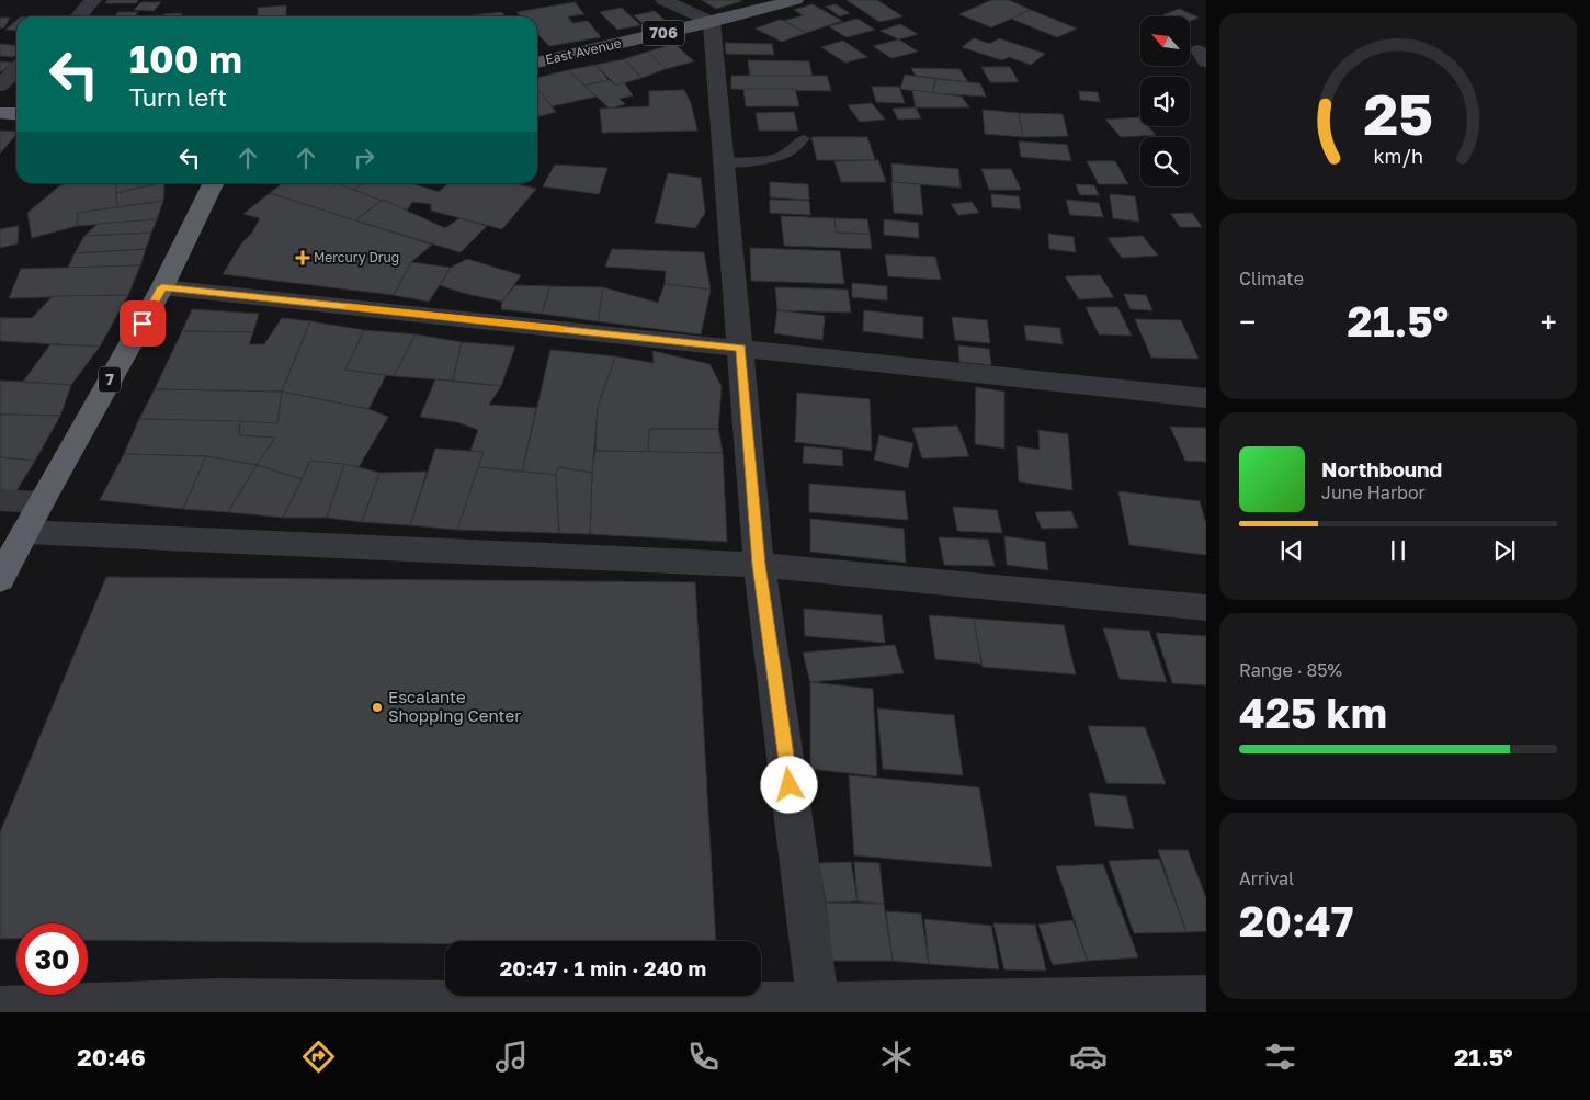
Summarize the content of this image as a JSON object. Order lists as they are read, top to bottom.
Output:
{
  "streets": {
    "highway": ["7"],
    "main road": ["706", "East Avenue"]
  },
  "places": {
    "health": ["Mercury Drug"],
    "other": ["Escalante Shopping Center"]
  },
  "north": "top left",
  "page": {
    "turn": ["100 m", "Turn left"],
    "tile": [
      "Climate",
      ["Range · 85%", "425 km"],
      ["Arrival", "20:47"]
    ],
    "heat": ["−", "21.5°", "+"],
    "song": ["Northbound", "June Harbor"],
    "limit": "30",
    "trip": "20:47 · 1 min · 240 m",
    "tabs": ["20:46", "21.5°"],
    "gauge": ["25", "km/h"]
  }
}
